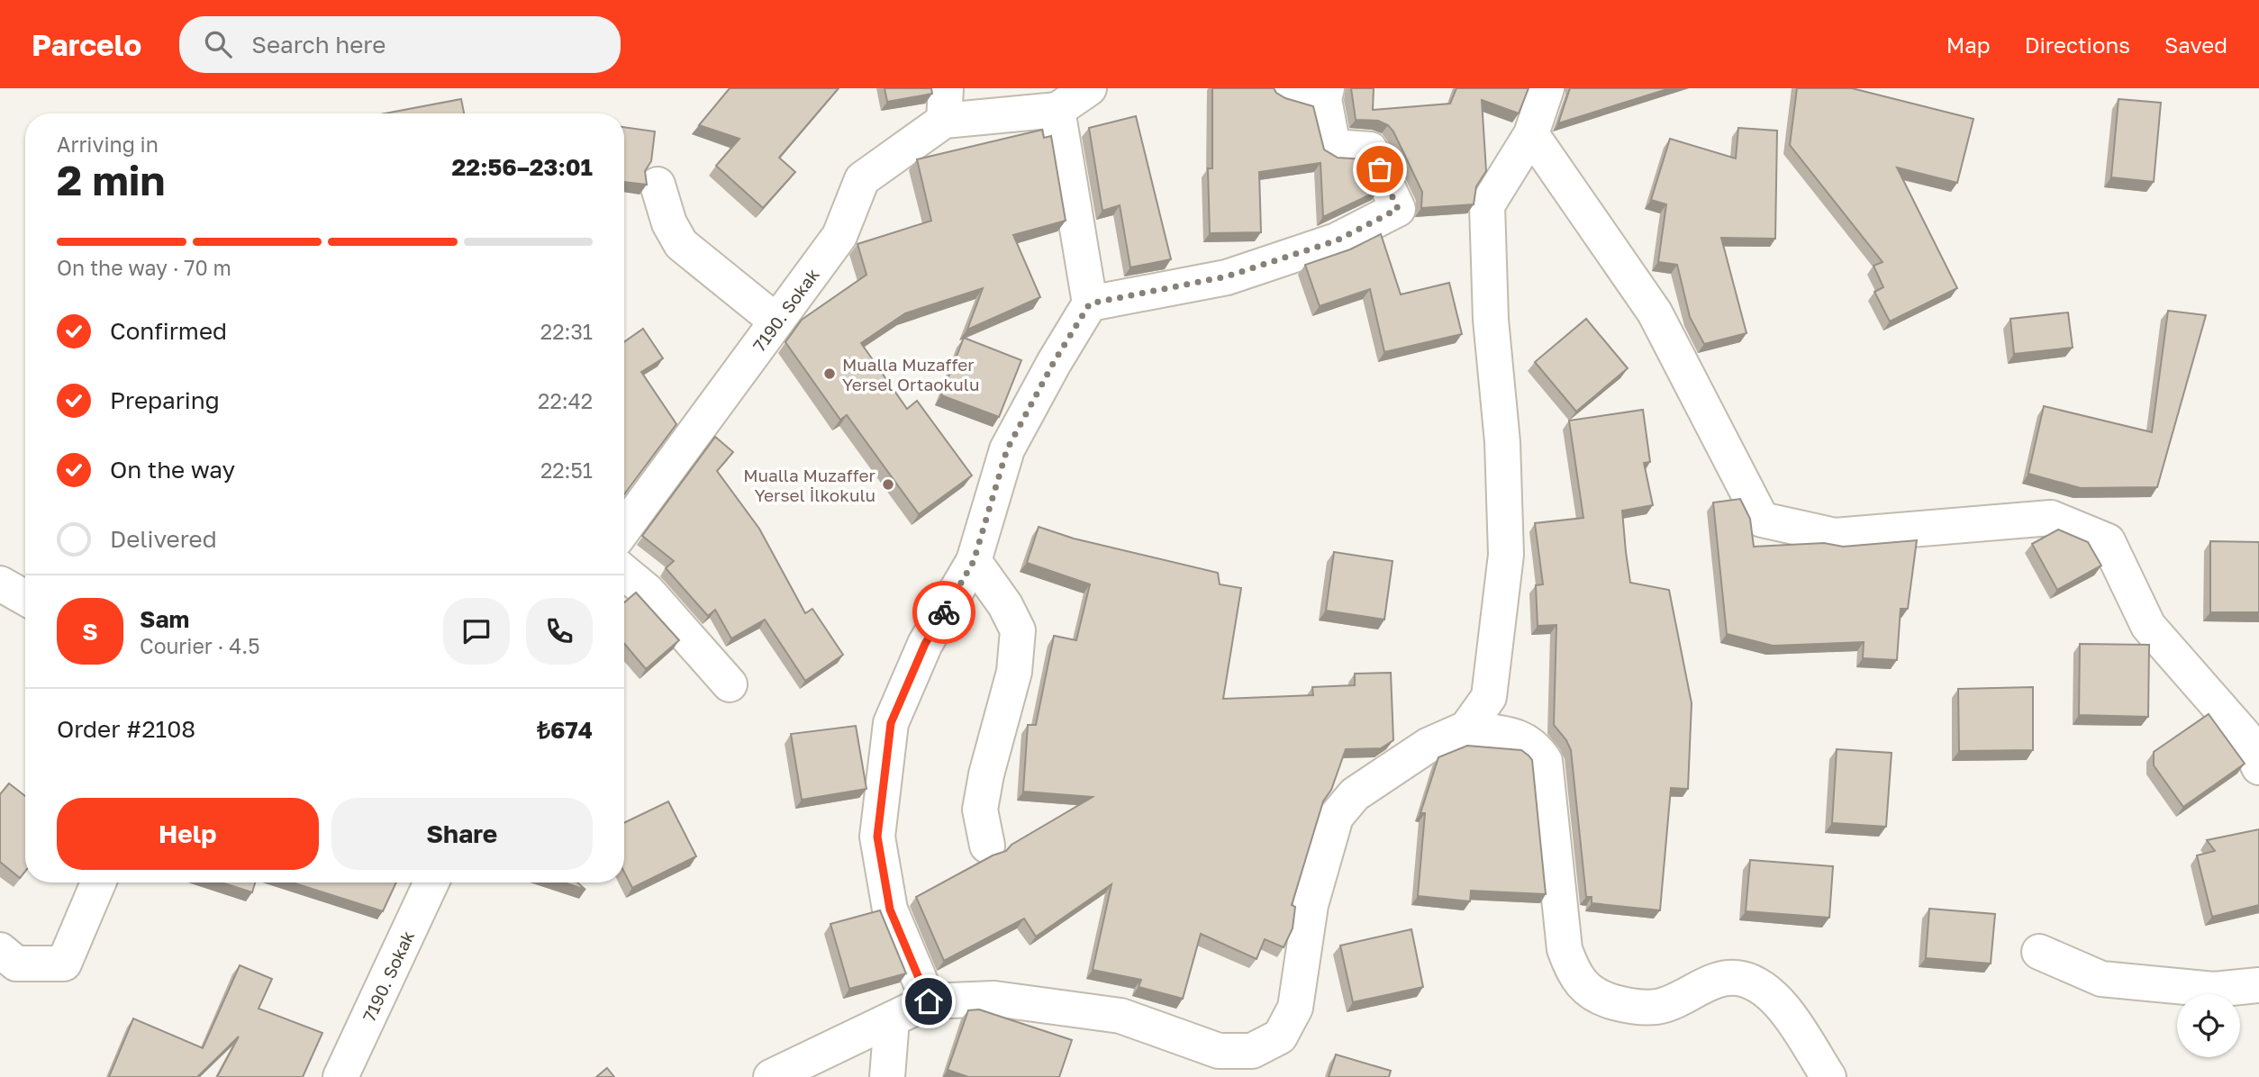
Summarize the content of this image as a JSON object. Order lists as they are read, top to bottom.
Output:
{
  "streets": {
    "street": ["7190. Sokak"]
  },
  "places": ["Mualla Muzaffer Yersel Ortaokulu", "Mualla Muzaffer Yersel İlkokulu"],
  "page": {
    "header": "Parcelo",
    "search": "Search here",
    "nav": ["Map", "Directions", "Saved"],
    "heading": ["2 min", "Arriving in", "22:56–23:01"],
    "panel": [
      "Sam",
      "Courier · 4.5",
      "Order #2108",
      "₺674"
    ],
    "bar": "On the way · 70 m",
    "list": [
      ["Confirmed", "22:31"],
      ["Preparing", "22:42"],
      ["On the way", "22:51"],
      "Delivered"
    ],
    "round": "S",
    "buttons": ["Help", "Share"]
  }
}
